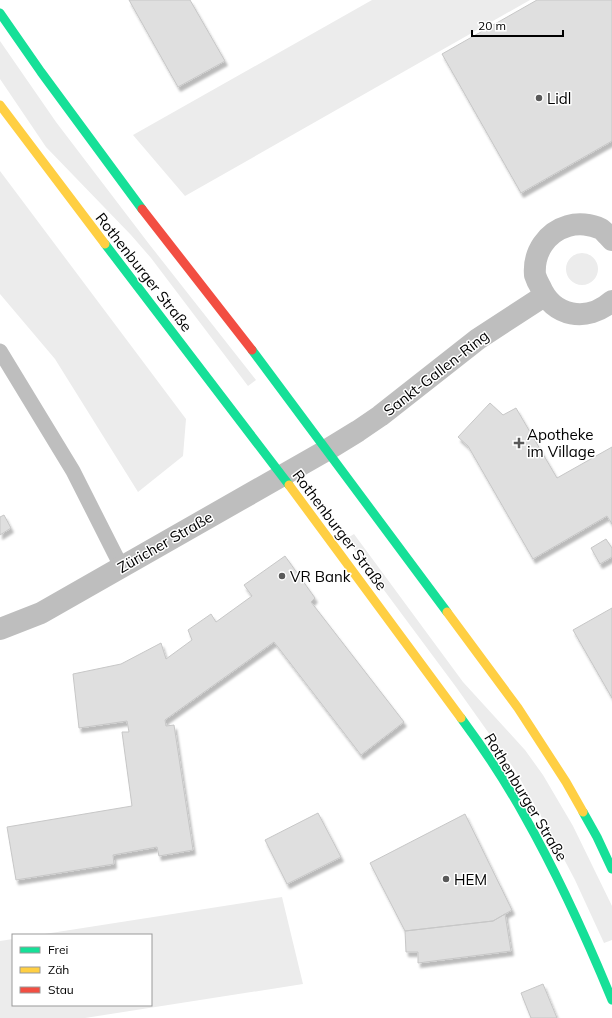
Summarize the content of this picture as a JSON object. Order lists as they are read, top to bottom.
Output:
{
  "streets": {
    "main road": ["Rothenburger Straße"],
    "street": ["Sankt-Gallen-Ring", "Züricher Straße"]
  },
  "crossings": [
    ["Rothenburger Straße", "Züricher Straße"],
    ["Sankt-Gallen-Ring", "Züricher Straße"]
  ],
  "places": {
    "other": ["Lidl", "VR Bank", "HEM"],
    "health": ["Apotheke im Village"]
  },
  "legend": ["Frei", "Zäh", "Stau"],
  "scale_bar": "20 m"
}
